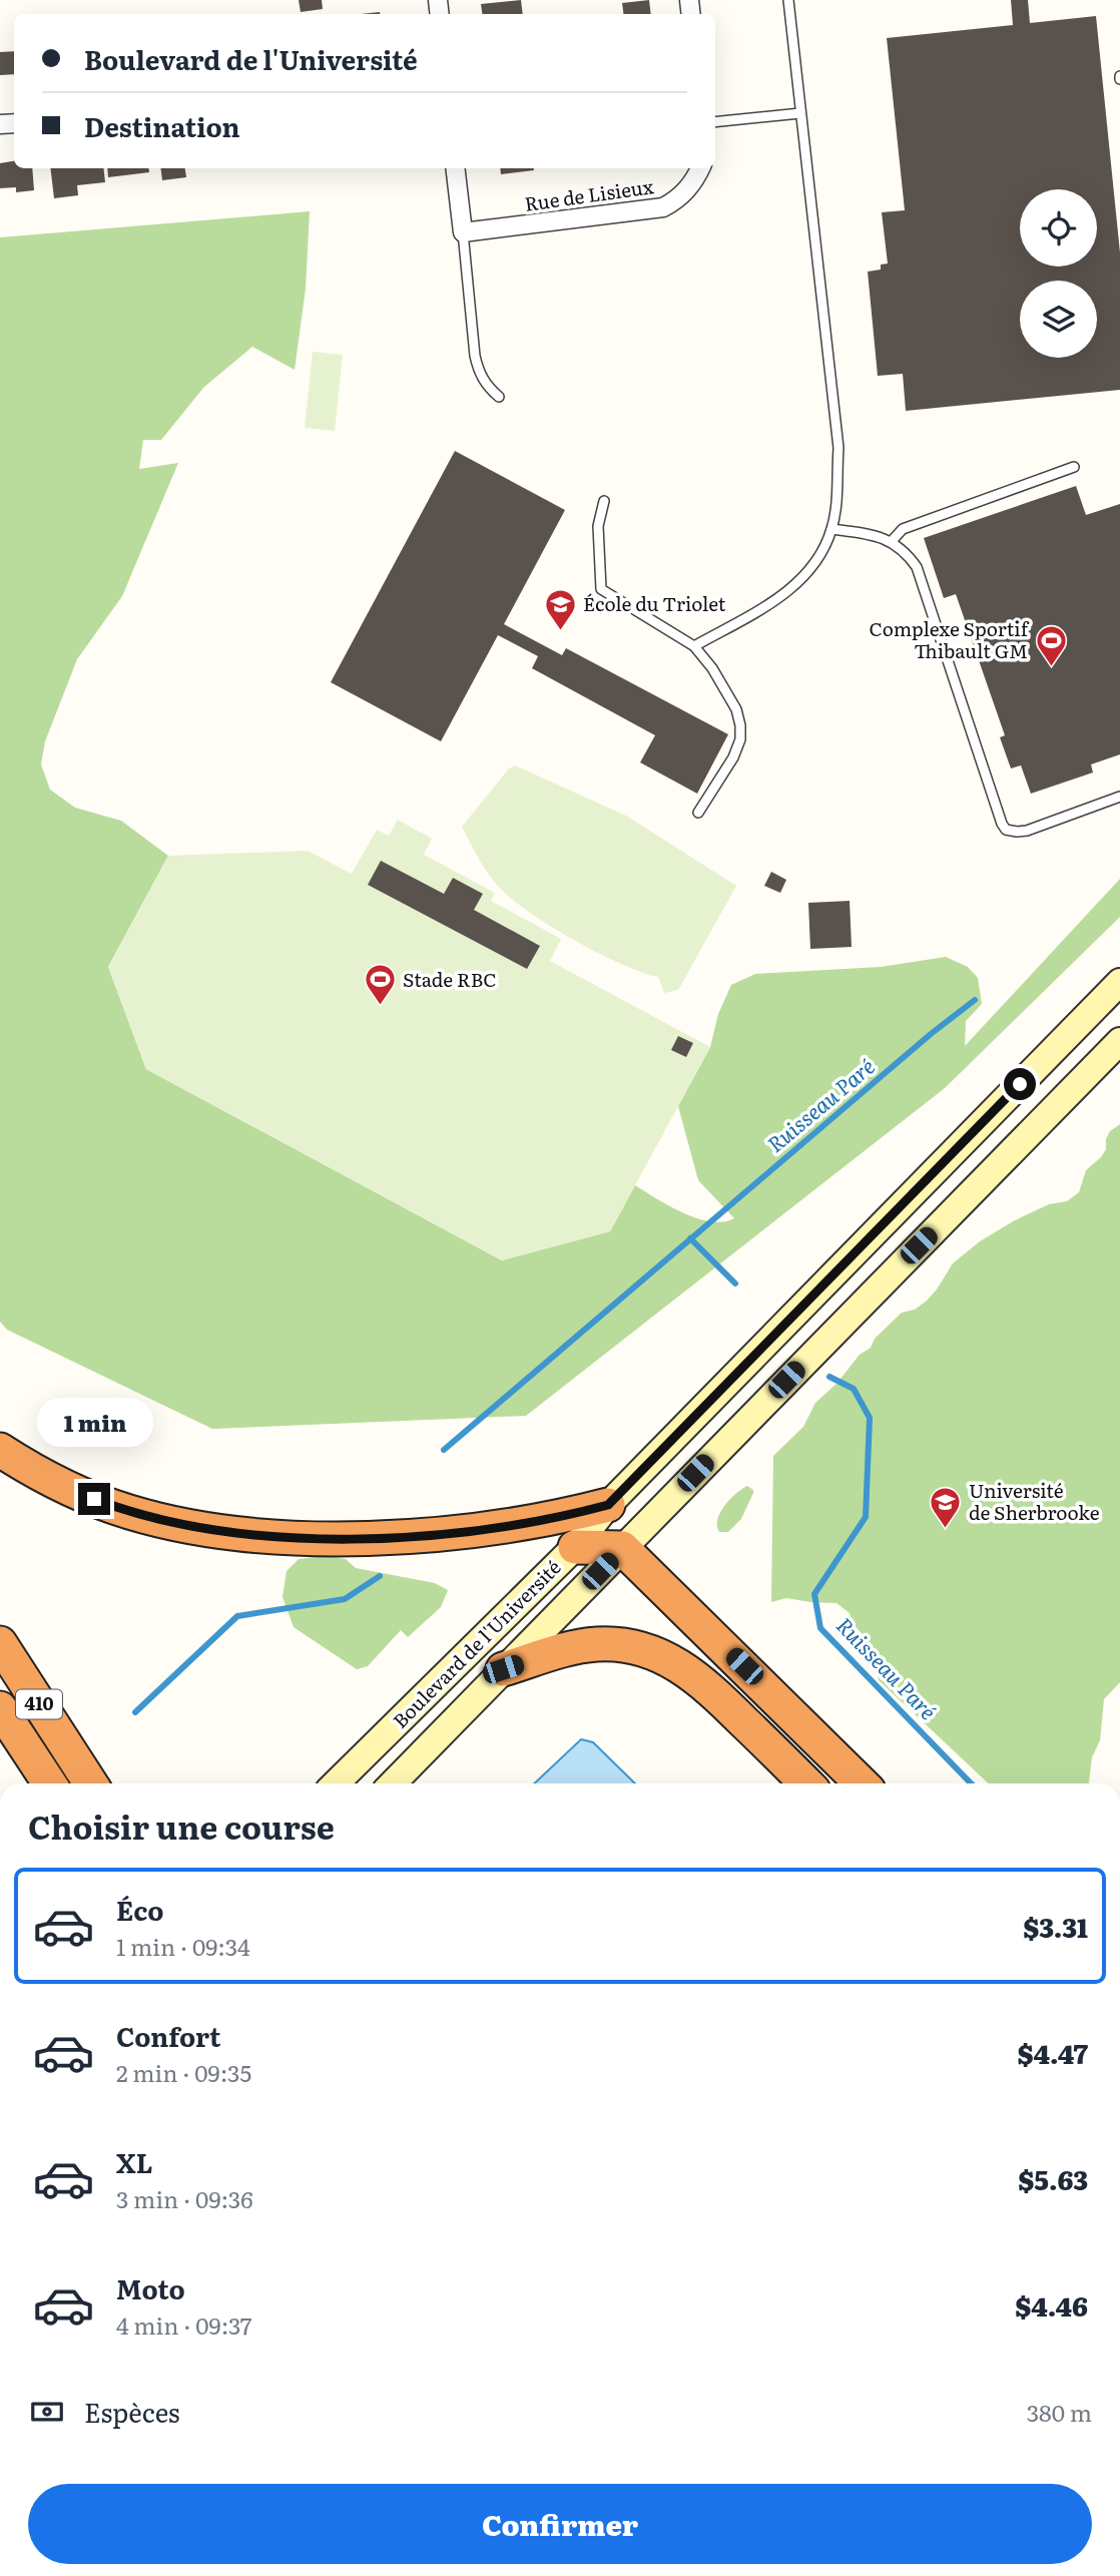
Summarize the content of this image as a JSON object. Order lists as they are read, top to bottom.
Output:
{
  "streets": {
    "highway": ["410"],
    "main road": ["Boulevard de l'Université"],
    "street": ["Rue de Lisieux"]
  },
  "water": ["Ruisseau Paré"],
  "places": {
    "school or university": ["École du Triolet", "Université de Sherbrooke"],
    "sports": ["Complexe Sportif Thibault GM", "Stade RBC"]
  },
  "page": {
    "banner": ["Boulevard de l'Université", "Destination"],
    "bubble": "1 min",
    "heading": "Choisir une course",
    "list": [
      {
        "name": "Éco",
        "note": "1 min · 09:34",
        "value": "$3.31"
      },
      {
        "name": "Confort",
        "note": "2 min · 09:35",
        "value": "$4.47"
      },
      {
        "name": "XL",
        "note": "3 min · 09:36",
        "value": "$5.63"
      },
      {
        "name": "Moto",
        "note": "4 min · 09:37",
        "value": "$4.46"
      }
    ],
    "pay": ["Espèces", "380 m"],
    "buttons": "Confirmer"
  }
}
